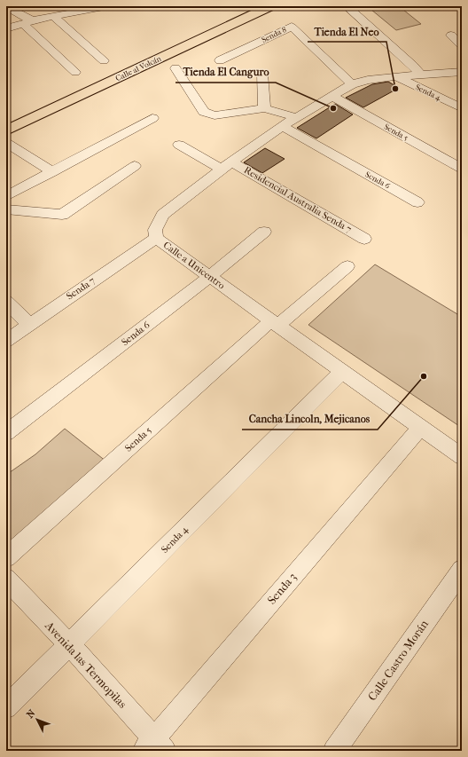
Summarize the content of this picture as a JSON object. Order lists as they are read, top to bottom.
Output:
{
  "streets": {
    "main road": ["Calle al Volcán"],
    "street": [
      "Senda 8",
      "Senda 4",
      "Senda 5",
      "Senda 6",
      "Residencial Australia Senda 7",
      "Calle a Unicentro",
      "Senda 7",
      "Senda 3",
      "Calle Castro Morán",
      "Avenida las Termopilas"
    ]
  },
  "crossings": [
    ["Senda 8", "Calle a Unicentro"],
    ["Senda 4", "Calle a Unicentro"],
    ["Senda 4", "Avenida las Termopilas"],
    ["Senda 5", "Calle a Unicentro"],
    ["Senda 6", "Calle a Unicentro"],
    ["Residencial Australia Senda 7", "Calle a Unicentro"],
    ["Calle a Unicentro", "Senda 7"],
    ["Calle a Unicentro", "Senda 3"],
    ["Senda 3", "Avenida las Termopilas"]
  ],
  "places": ["Tienda El Neo", "Tienda El Canguro", "Cancha Lincoln, Mejicanos"],
  "north": "top left"
}
